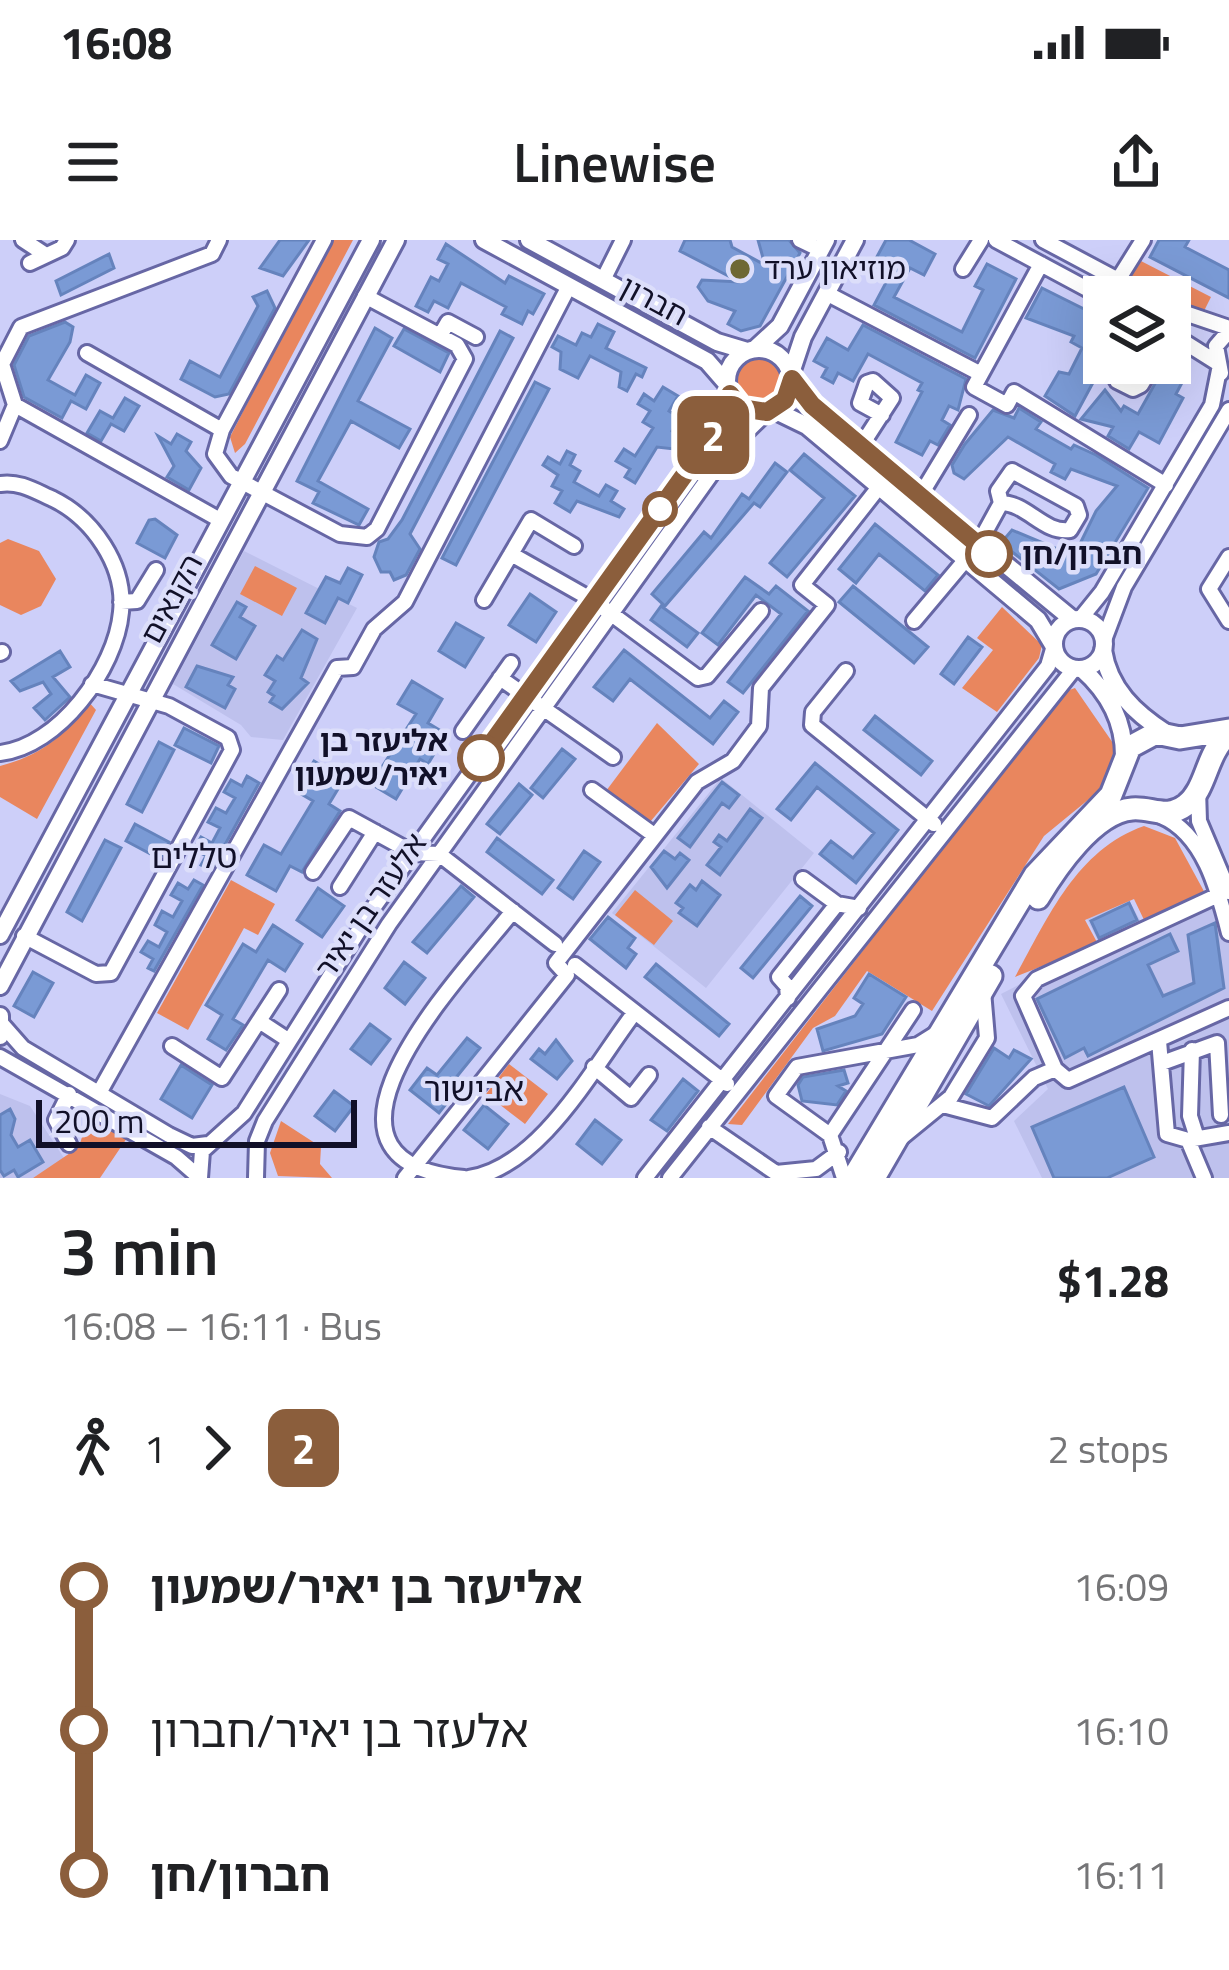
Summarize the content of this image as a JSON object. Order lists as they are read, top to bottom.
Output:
{
  "streets": {
    "main road": ["חברון", "הקנאים"],
    "street": ["אלעזר בן יאיר"]
  },
  "crossings": [
    ["חברון", "אלעזר בן יאיר"]
  ],
  "districts": ["טללים", "אבישור"],
  "places": ["מוזיאון ערד", "חברון/חן", "אליעזר בן יאיר/שמעון"],
  "lines": ["bus line 2"],
  "scale_bar": "200 m",
  "page": {
    "status": "16:08",
    "header": "Linewise",
    "on_map": "2",
    "scale": "200 m",
    "heading": ["3 min", "16:08 – 16:11 · Bus", "$1.28"],
    "legs": ["1", "2", "2 stops"],
    "list": [
      {
        "name": "אליעזר בן יאיר/שמעון",
        "value": "16:09"
      },
      {
        "name": "אלעזר בן יאיר/חברון",
        "value": "16:10"
      },
      {
        "name": "חברון/חן",
        "value": "16:11"
      }
    ]
  }
}
